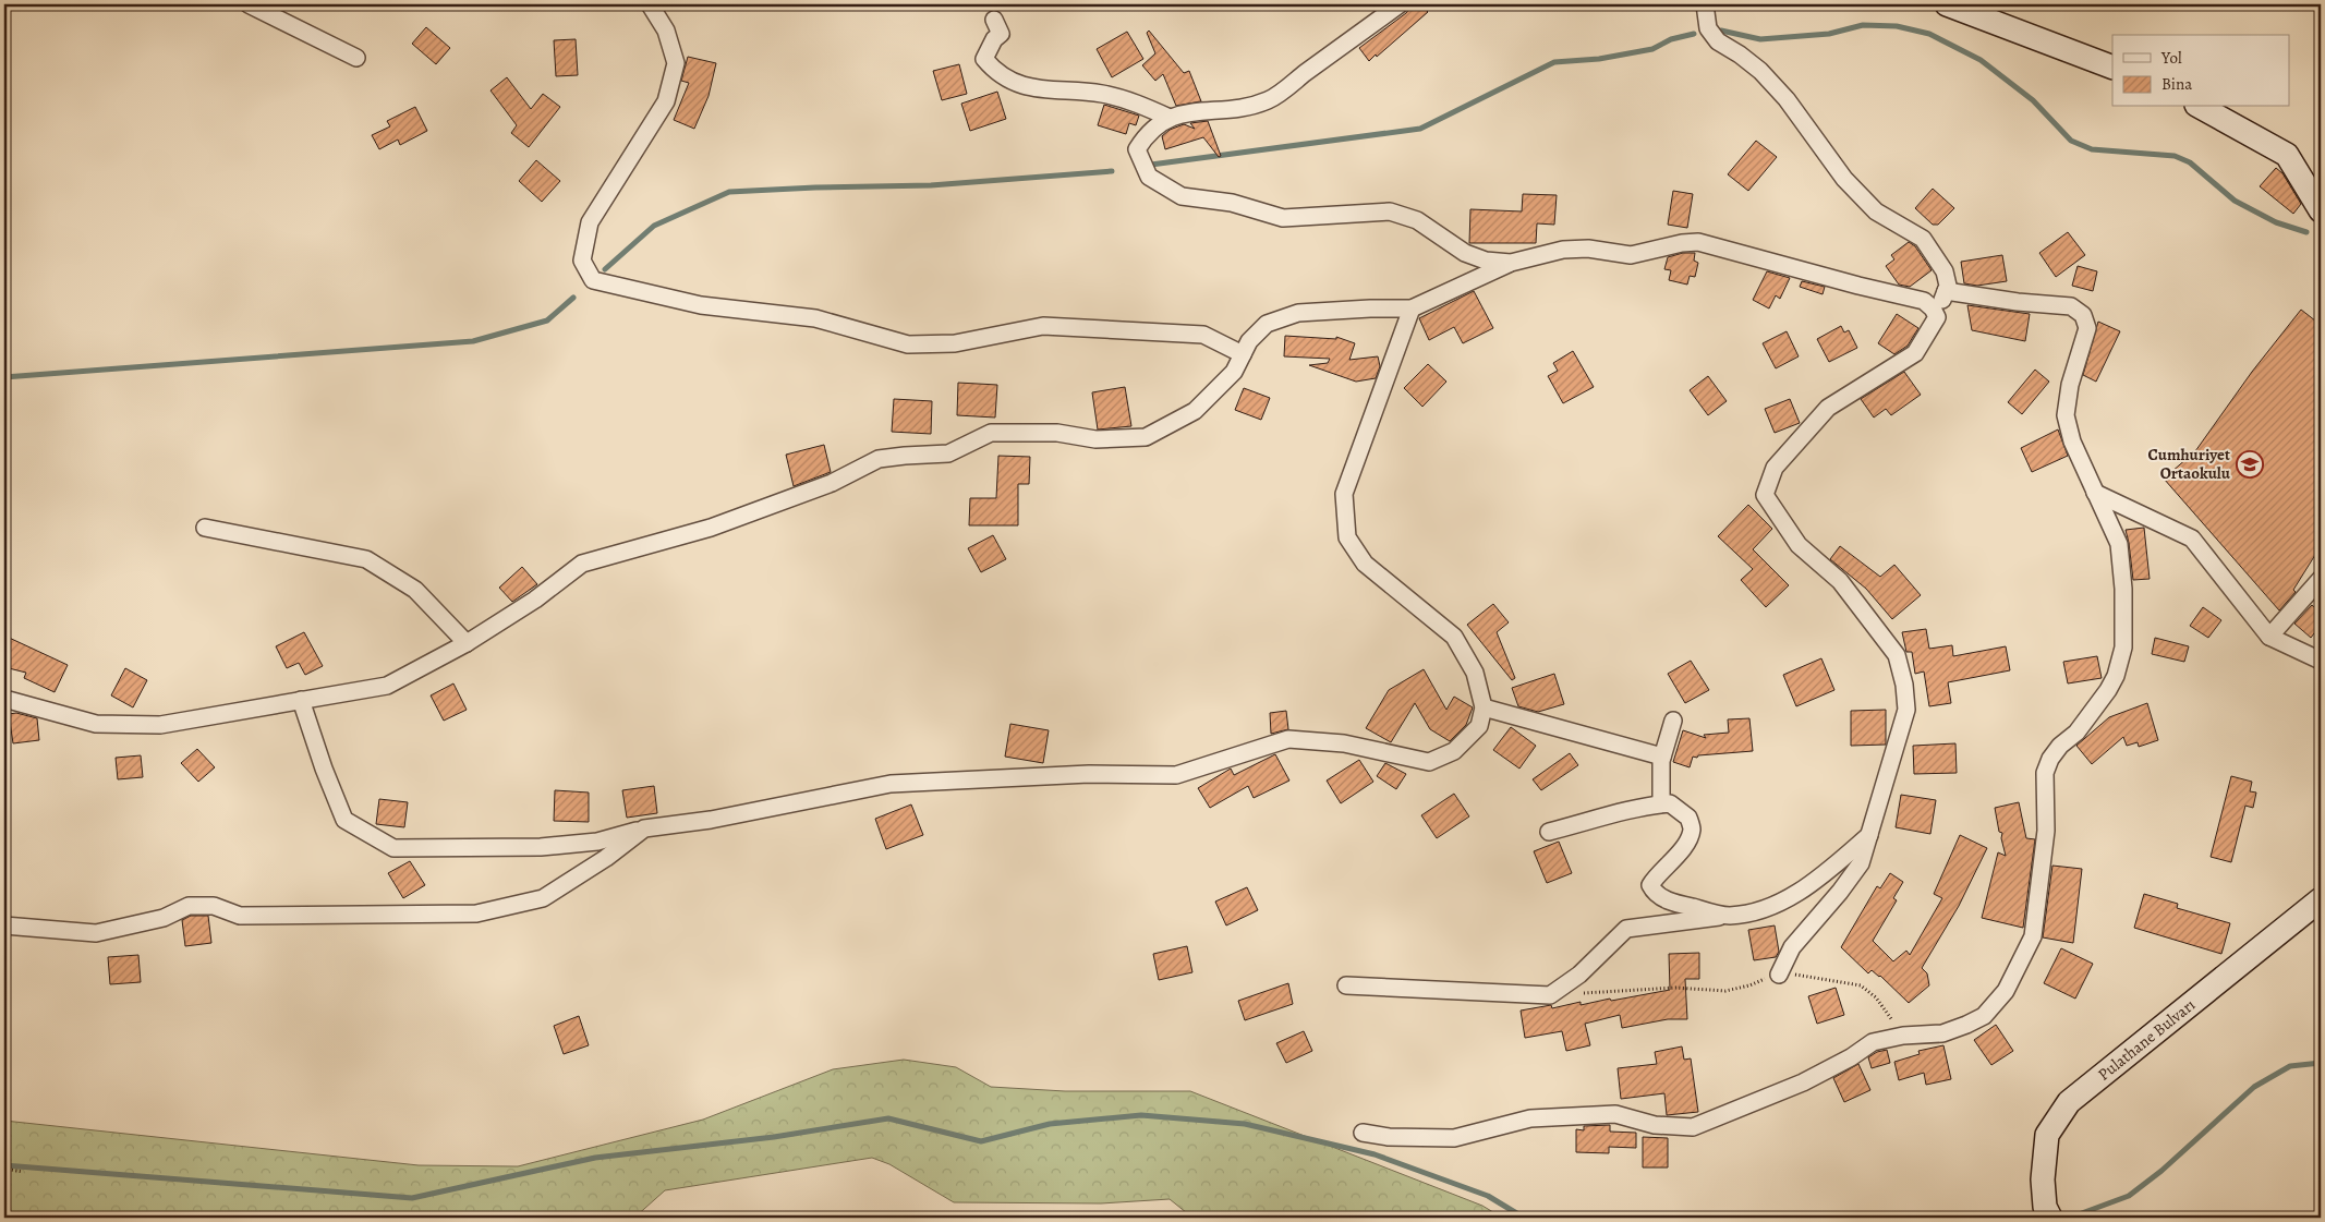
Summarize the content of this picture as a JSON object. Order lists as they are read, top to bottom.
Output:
{
  "streets": {
    "street": ["Pulathane Bulvarı"]
  },
  "places": {
    "school or university": ["Cumhuriyet Ortaokulu"]
  },
  "legend": ["Yol", "Bina"]
}
